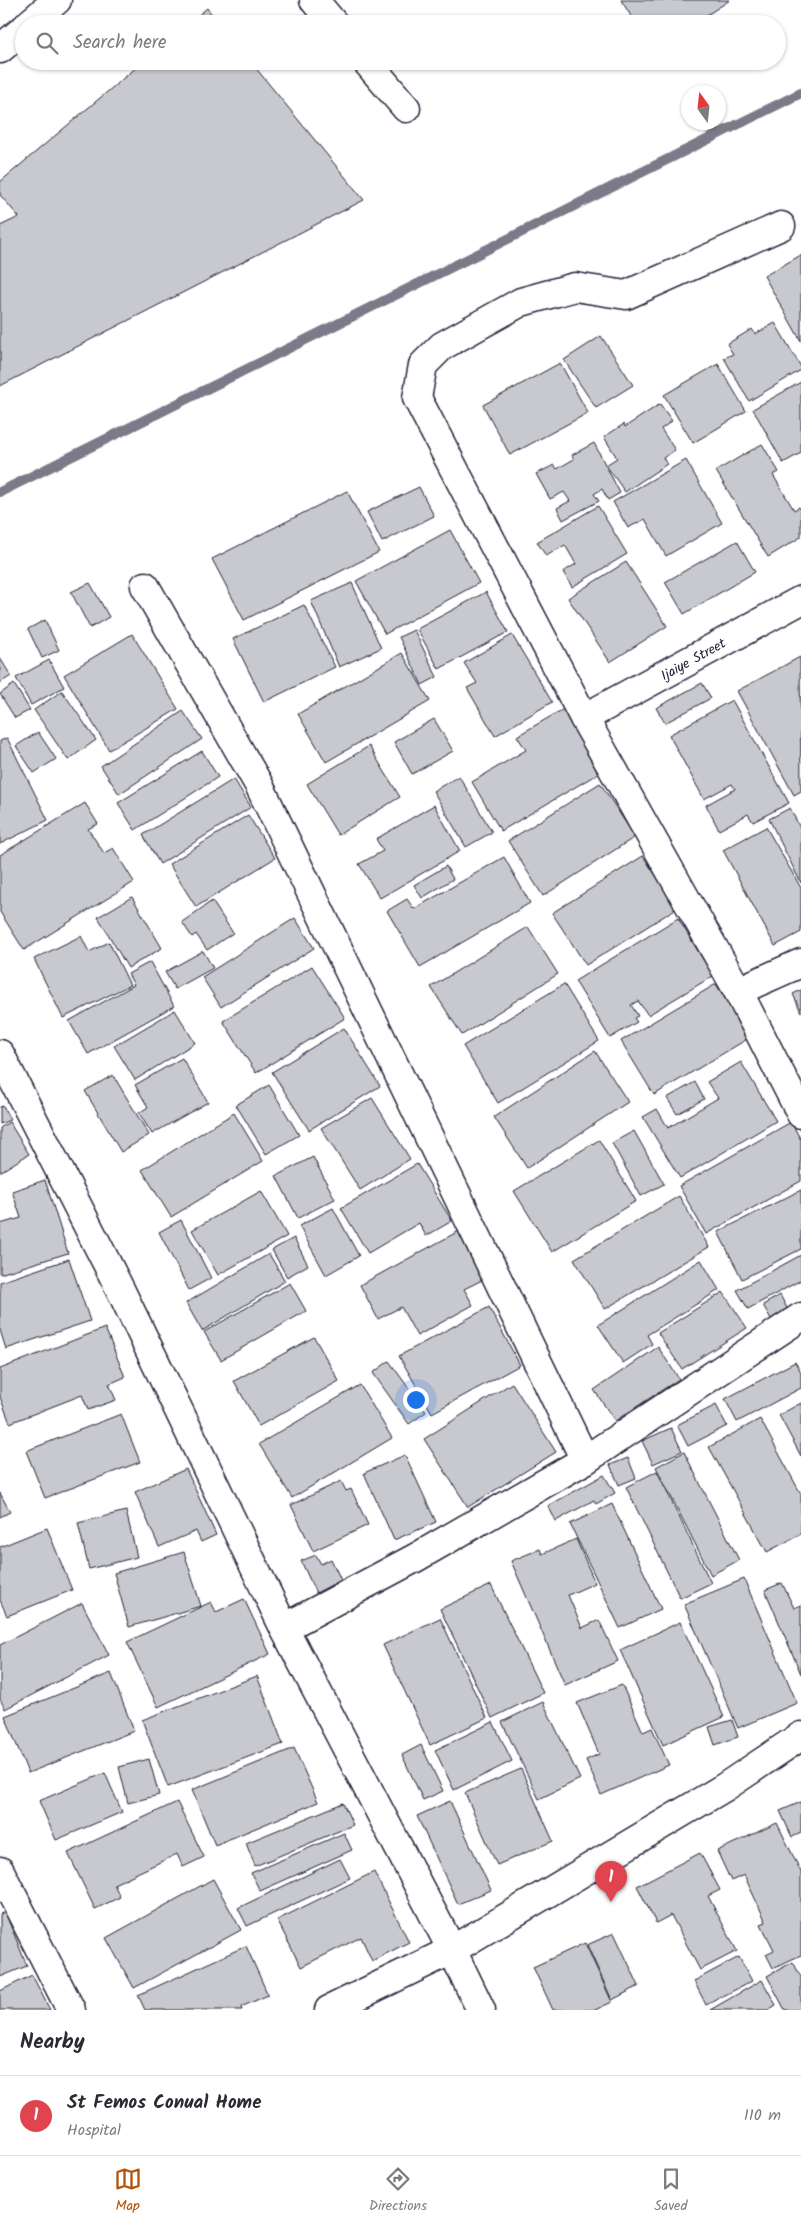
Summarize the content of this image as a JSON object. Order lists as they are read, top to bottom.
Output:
{
  "streets": {
    "street": ["Ijaiye Street"]
  },
  "north": "top",
  "page": {
    "search": "Search here",
    "pins": "1",
    "heading": "Nearby",
    "list": [
      {
        "mark": "1",
        "name": "St Femos Conual Home",
        "note": "Hospital",
        "value": "110 m"
      }
    ],
    "nav": ["Map", "Directions", "Saved"]
  }
}
